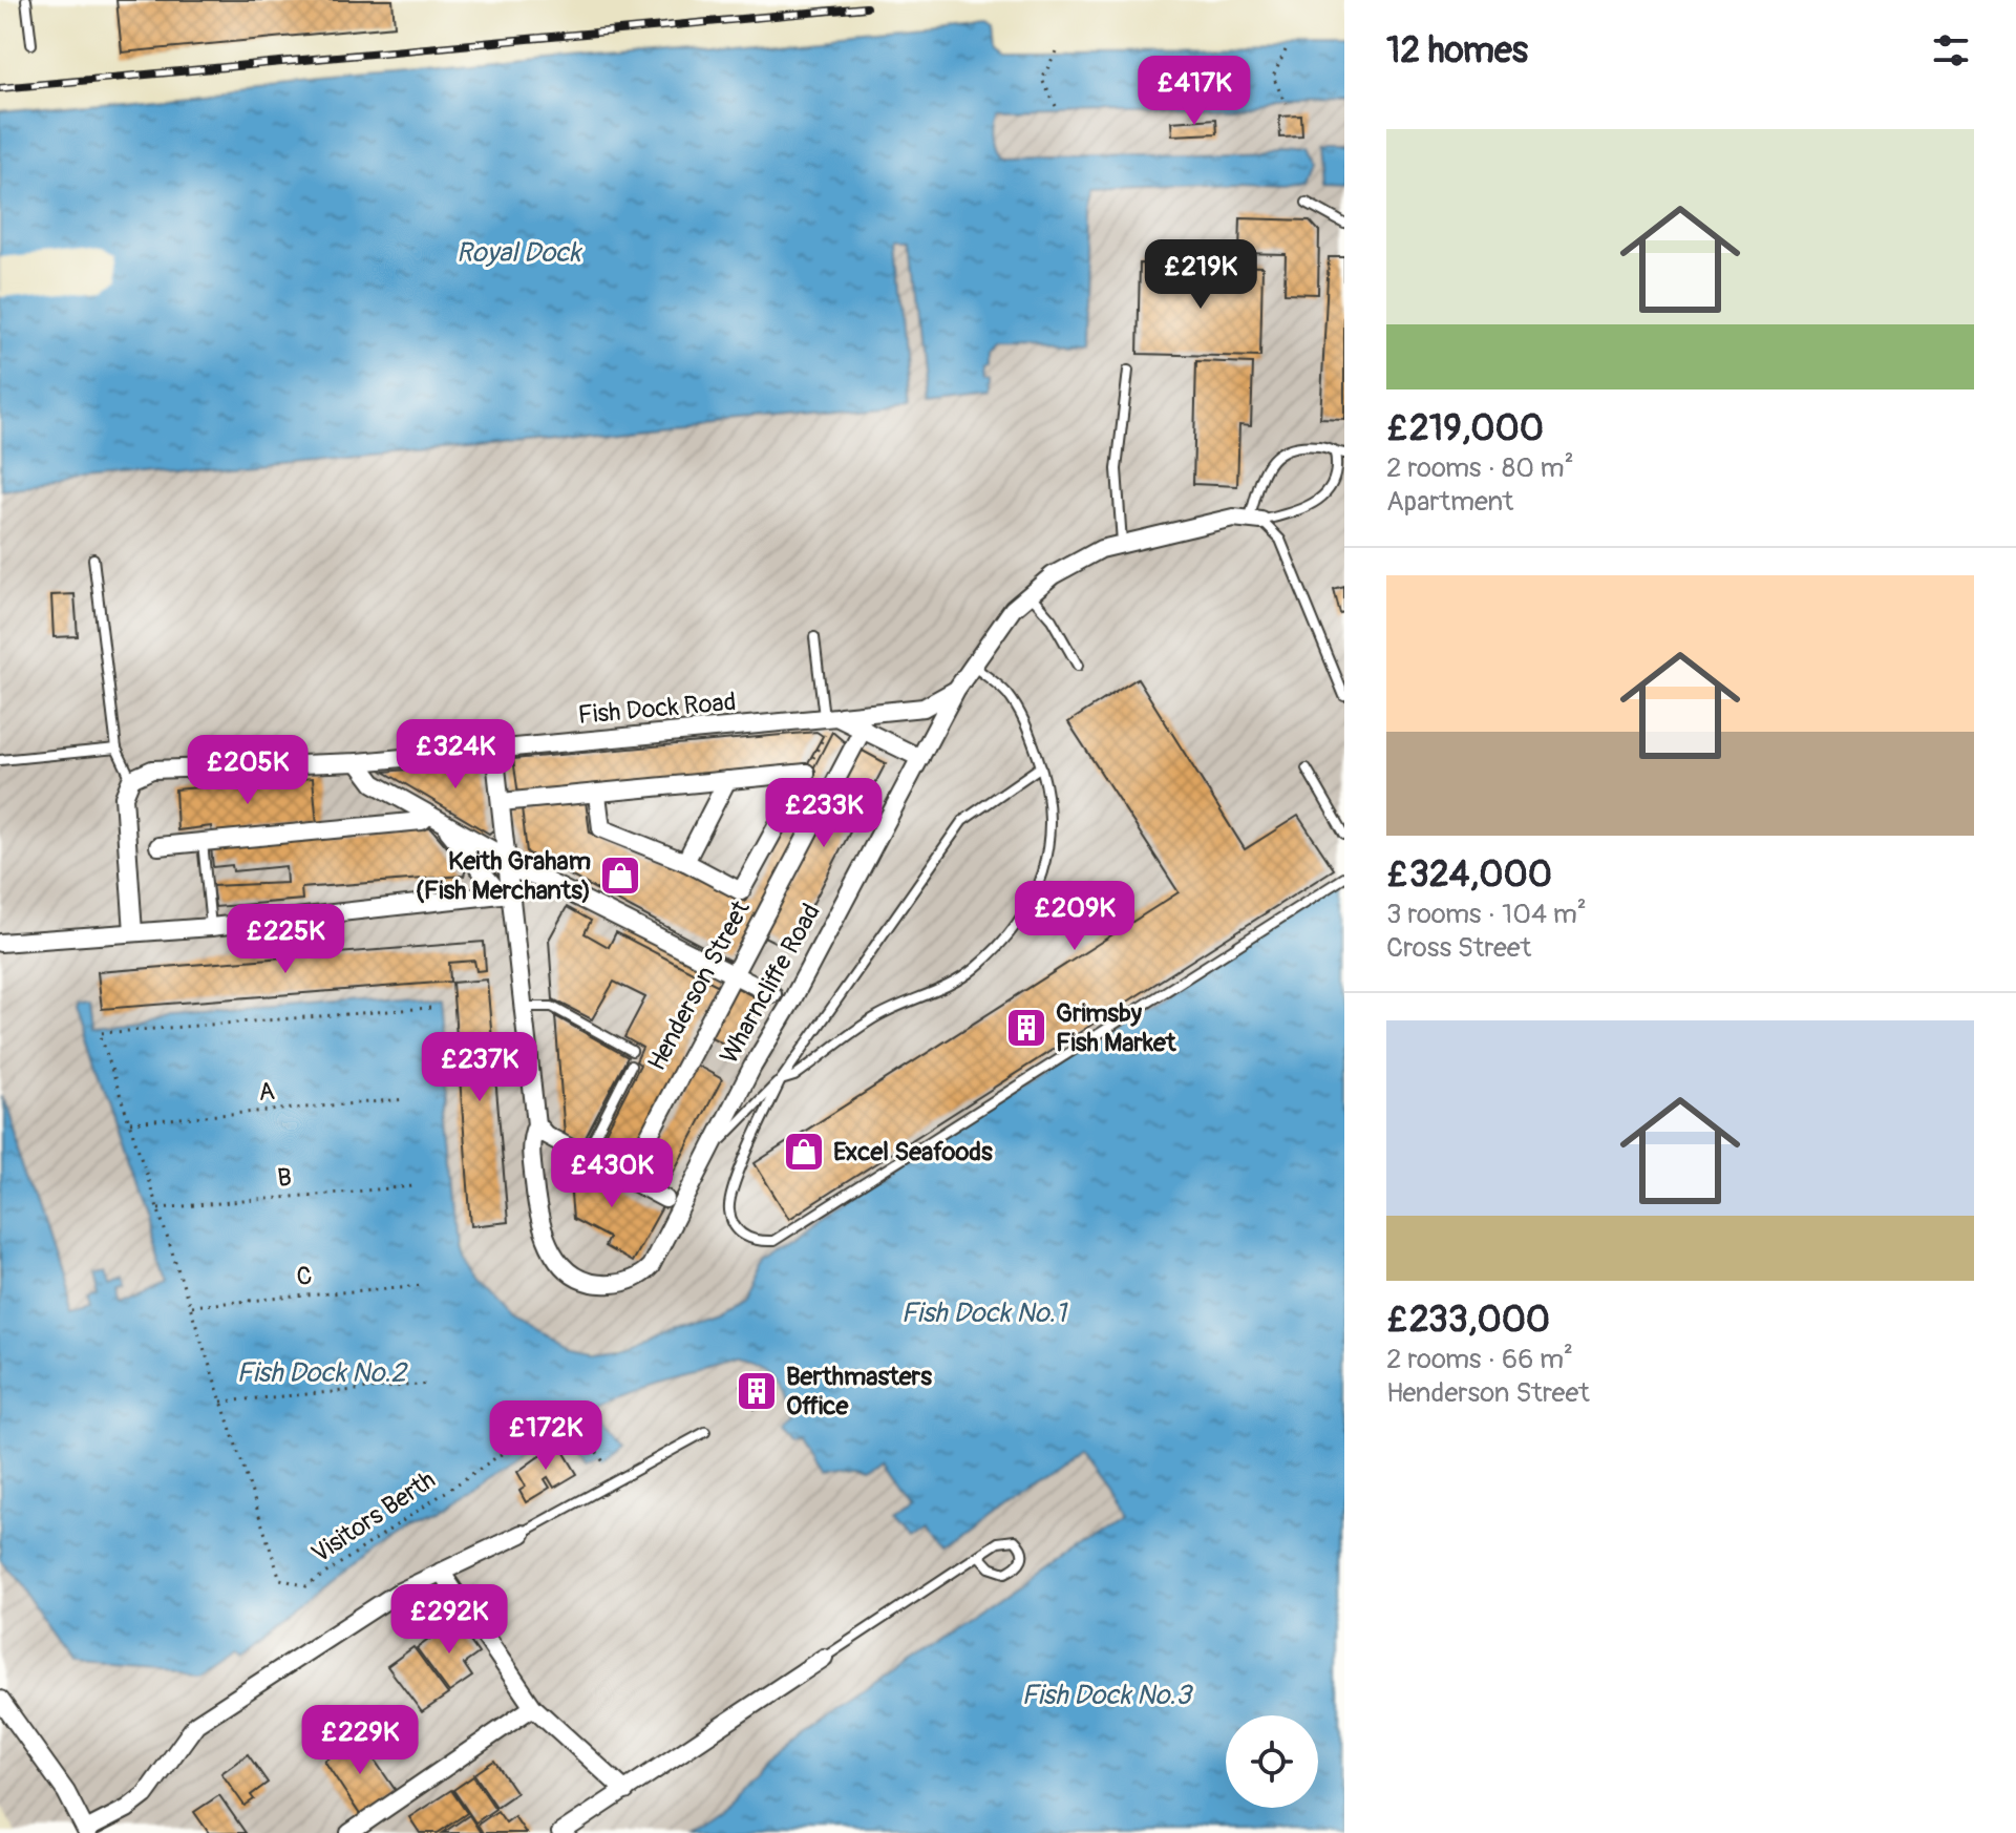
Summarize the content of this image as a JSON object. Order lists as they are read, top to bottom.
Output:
{
  "streets": {
    "street": ["Fish Dock Road", "Wharncliffe Road", "Henderson Street"],
    "path": [
      "A",
      "B",
      "C",
      "Visitors Berth"
    ]
  },
  "crossings": [
    ["Fish Dock Road", "Wharncliffe Road"],
    ["Fish Dock Road", "Henderson Street"]
  ],
  "water": [
    "Royal Dock",
    "Fish Dock No.1",
    "Fish Dock No.2",
    "Fish Dock No.3"
  ],
  "places": {
    "shop": ["Keith Graham (Fish Merchants)", "Excel Seafoods"],
    "building": ["Grimsby Fish Market", "Berthmasters Office"]
  },
  "page": {
    "heading": "12 homes",
    "price": [
      "£417K",
      "£219K",
      "£324K",
      "£205K",
      "£233K",
      "£209K",
      "£225K",
      "£237K",
      "£430K",
      "£172K",
      "£292K",
      "£229K"
    ],
    "list": [
      {
        "name": "£219,000",
        "note": "2 rooms · 80 m² · Apartment"
      },
      {
        "name": "£324,000",
        "note": "3 rooms · 104 m² · Cross Street"
      },
      {
        "name": "£233,000",
        "note": "2 rooms · 66 m² · Henderson Street"
      }
    ]
  }
}
